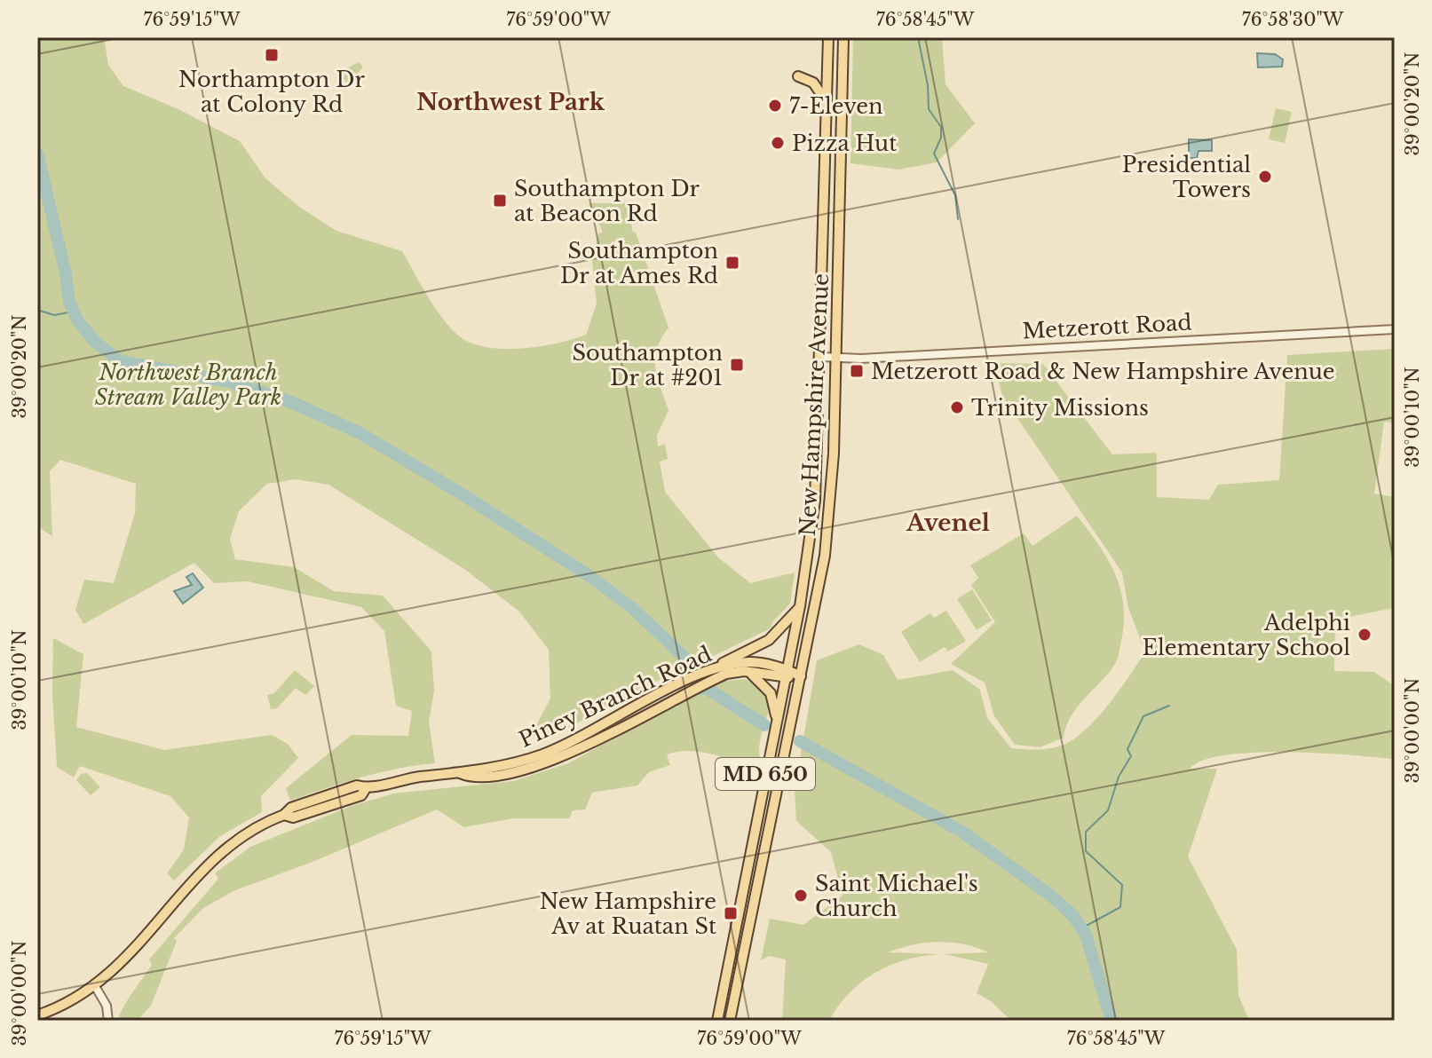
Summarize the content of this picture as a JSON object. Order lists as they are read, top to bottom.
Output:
{
  "streets": {
    "main road": ["New Hampshire Avenue", "Piney Branch Road", "MD 650"],
    "street": ["Metzerott Road"]
  },
  "crossings": [
    ["Metzerott Road", "New Hampshire Avenue"],
    ["New Hampshire Avenue", "Piney Branch Road"]
  ],
  "districts": ["Northwest Park", "Avenel"],
  "parks": ["Northwest Branch Stream Valley Park"],
  "places": {
    "transit": [
      "Northampton Dr at Colony Rd",
      "Southampton Dr at Beacon Rd",
      "Southampton Dr at Ames Rd",
      "Southampton Dr at #201",
      "Metzerott Road & New Hampshire Avenue",
      "New Hampshire Av at Ruatan St"
    ],
    "other": [
      "7-Eleven",
      "Pizza Hut",
      "Presidential Towers",
      "Trinity Missions",
      "Adelphi Elementary School",
      "Saint Michael's Church"
    ]
  },
  "coordinates": [
    "76°59'15\"W",
    "76°59'00\"W",
    "76°58'45\"W",
    "76°58'30\"W",
    "39°00'20\"N",
    "39°00'10\"N",
    "39°00'00\"N"
  ]
}
